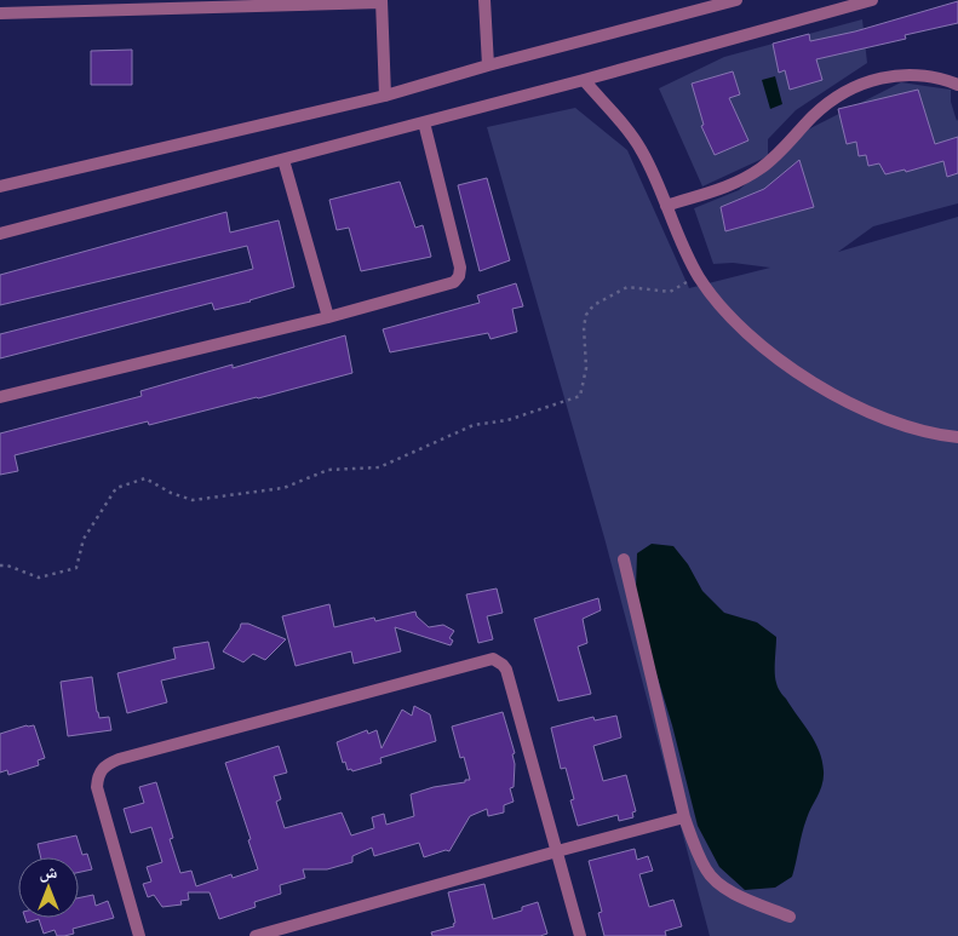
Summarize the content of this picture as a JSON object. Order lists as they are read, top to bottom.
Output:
{
  "north": "top"
}
